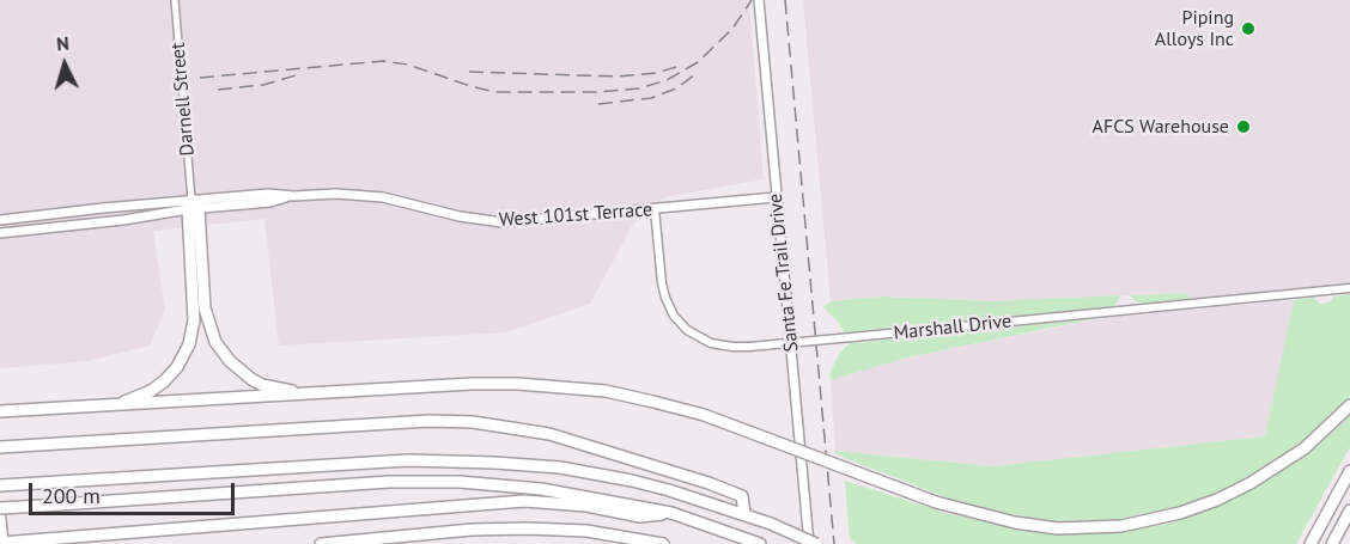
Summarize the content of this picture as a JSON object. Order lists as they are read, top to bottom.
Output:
{
  "streets": {
    "main road": ["West 101st Terrace", "Santa Fe Trail Drive"],
    "street": ["Darnell Street", "Marshall Drive"]
  },
  "crossings": [
    ["Darnell Street", "West 101st Terrace"],
    ["West 101st Terrace", "Santa Fe Trail Drive"],
    ["West 101st Terrace", "Marshall Drive"]
  ],
  "places": ["Piping Alloys Inc", "AFCS Warehouse"],
  "scale_bar": "200 m",
  "north": "top"
}
